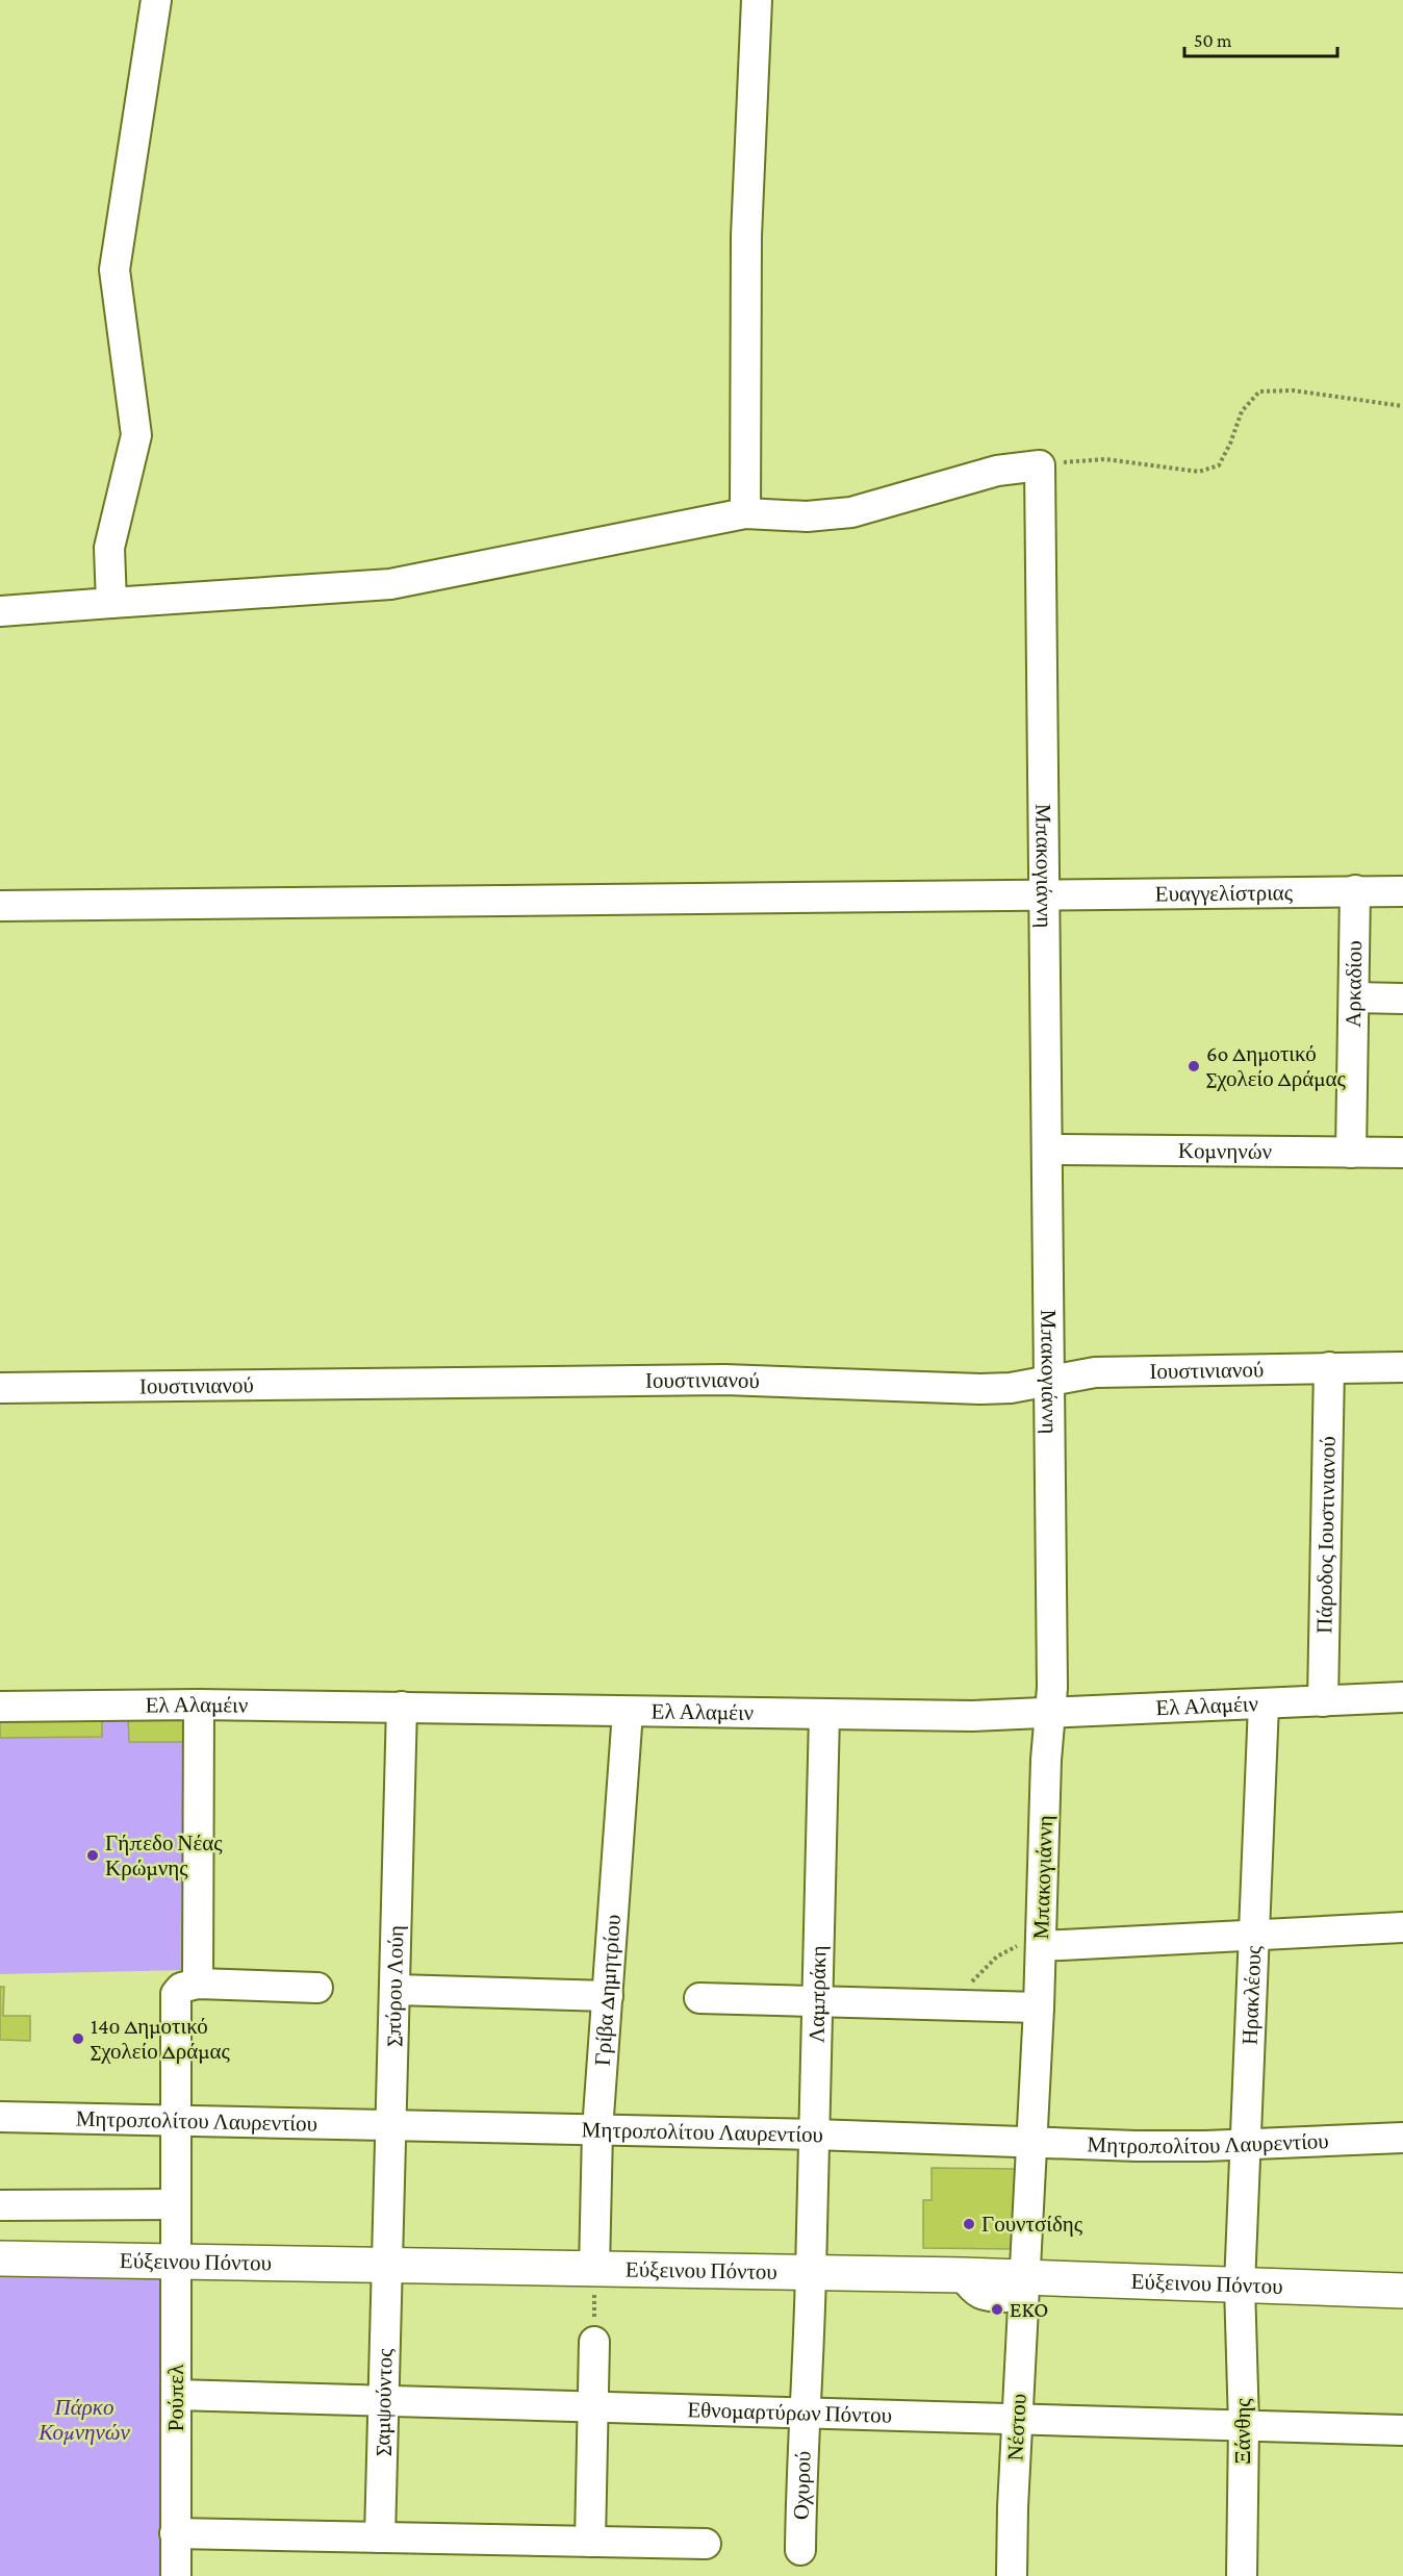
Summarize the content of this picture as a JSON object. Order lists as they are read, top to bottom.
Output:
{
  "streets": {
    "main road": ["Εύξεινου Πόντου"],
    "street": [
      "Μπακογιάννη",
      "Ευαγγελίστριας",
      "Αρκαδίου",
      "Κομνηνών",
      "Ιουστινιανού",
      "Πάροδος Ιουστινιανού",
      "Ελ Αλαμέιν",
      "Σπύρου Λούη",
      "Γρίβα Δημητρίου",
      "Λαμπράκη",
      "Ηρακλέους",
      "Μητροπολίτου Λαυρεντίου",
      "Ρούπελ",
      "Σαμψούντος",
      "Εθνομαρτύρων Πόντου",
      "Νέστου",
      "Ξάνθης",
      "Οχυρού"
    ]
  },
  "crossings": [
    ["Μπακογιάννη", "Ευαγγελίστριας"],
    ["Μπακογιάννη", "Κομνηνών"],
    ["Μπακογιάννη", "Ιουστινιανού"],
    ["Μπακογιάννη", "Ελ Αλαμέιν"],
    ["Μπακογιάννη", "Μητροπολίτου Λαυρεντίου"],
    ["Μπακογιάννη", "Εύξεινου Πόντου"],
    ["Μπακογιάννη", "Νέστου"],
    ["Ευαγγελίστριας", "Αρκαδίου"],
    ["Αρκαδίου", "Κομνηνών"],
    ["Ιουστινιανού", "Πάροδος Ιουστινιανού"],
    ["Πάροδος Ιουστινιανού", "Ελ Αλαμέιν"],
    ["Ελ Αλαμέιν", "Σπύρου Λούη"],
    ["Ελ Αλαμέιν", "Γρίβα Δημητρίου"],
    ["Ελ Αλαμέιν", "Λαμπράκη"],
    ["Ελ Αλαμέιν", "Ηρακλέους"],
    ["Ελ Αλαμέιν", "Ρούπελ"],
    ["Σπύρου Λούη", "Μητροπολίτου Λαυρεντίου"],
    ["Σπύρου Λούη", "Εύξεινου Πόντου"],
    ["Σπύρου Λούη", "Σαμψούντος"],
    ["Γρίβα Δημητρίου", "Μητροπολίτου Λαυρεντίου"],
    ["Γρίβα Δημητρίου", "Εύξεινου Πόντου"],
    ["Λαμπράκη", "Μητροπολίτου Λαυρεντίου"],
    ["Λαμπράκη", "Εύξεινου Πόντου"],
    ["Λαμπράκη", "Οχυρού"],
    ["Ηρακλέους", "Μητροπολίτου Λαυρεντίου"],
    ["Ηρακλέους", "Εύξεινου Πόντου"],
    ["Ηρακλέους", "Ξάνθης"],
    ["Μητροπολίτου Λαυρεντίου", "Ρούπελ"],
    ["Εύξεινου Πόντου", "Ρούπελ"],
    ["Εύξεινου Πόντου", "Σαμψούντος"],
    ["Εύξεινου Πόντου", "Νέστου"],
    ["Εύξεινου Πόντου", "Ξάνθης"],
    ["Εύξεινου Πόντου", "Οχυρού"],
    ["Ρούπελ", "Εθνομαρτύρων Πόντου"],
    ["Σαμψούντος", "Εθνομαρτύρων Πόντου"],
    ["Εθνομαρτύρων Πόντου", "Νέστου"],
    ["Εθνομαρτύρων Πόντου", "Ξάνθης"],
    ["Εθνομαρτύρων Πόντου", "Οχυρού"]
  ],
  "parks": ["Πάρκο Κομνηνών"],
  "places": [
    "6o Δημοτικό Σχολείο Δράμας",
    "Γήπεδο Νέας Κρώμνης",
    "14ο Δημοτικό Σχολείο Δράμας",
    "Γουντσίδης",
    "EKO"
  ],
  "scale_bar": "50 m"
}
